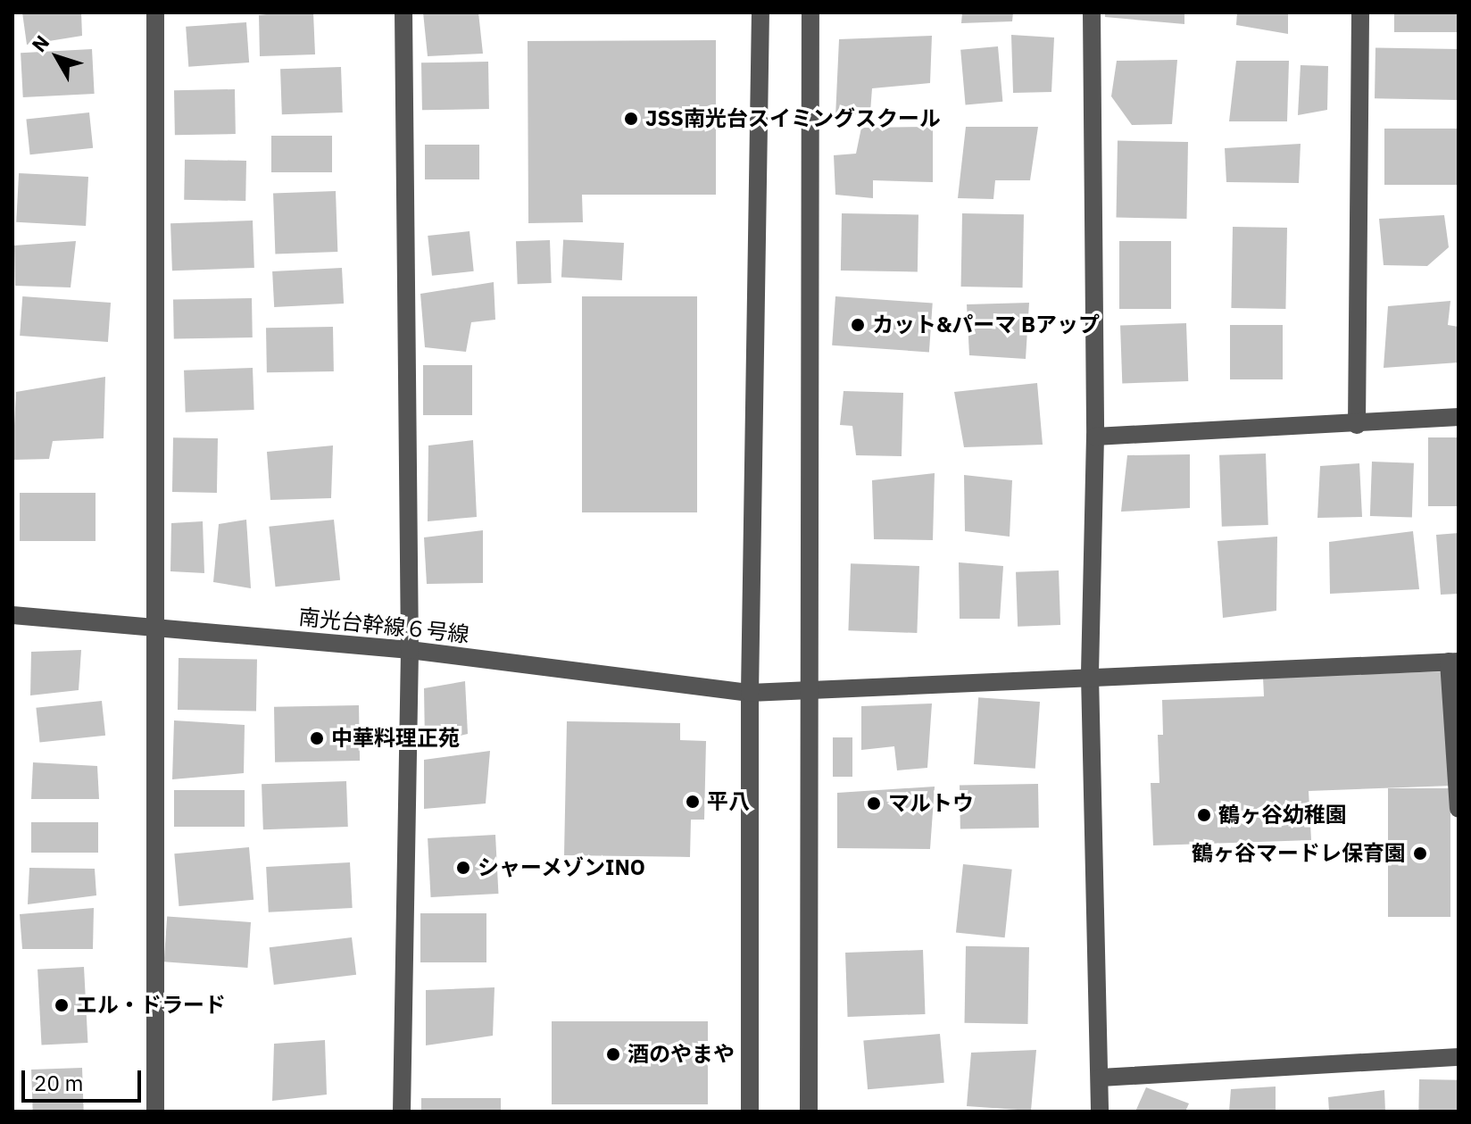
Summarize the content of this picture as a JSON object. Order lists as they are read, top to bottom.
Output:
{
  "streets": {
    "street": ["南光台幹線６号線"]
  },
  "places": [
    "JSS南光台スイミングスクール",
    "カット&パーマ Bアップ",
    "中華料理正苑",
    "平八",
    "マルトウ",
    "鶴ヶ谷幼稚園",
    "鶴ヶ谷マードレ保育園",
    "シャーメゾンINO",
    "エル・ドラード",
    "酒のやまや"
  ],
  "scale_bar": "20 m",
  "north": "top left"
}
